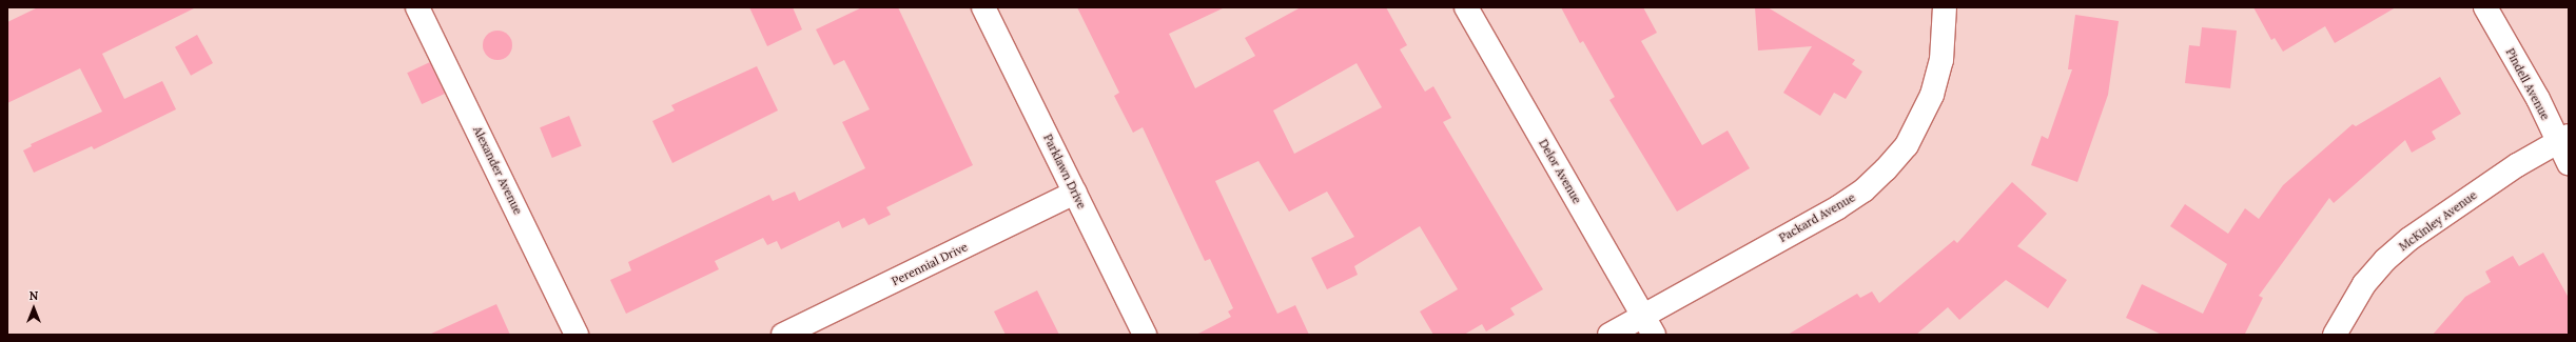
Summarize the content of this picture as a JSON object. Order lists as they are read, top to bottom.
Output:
{
  "streets": {
    "street": [
      "Pindell Avenue",
      "Alexander Avenue",
      "Parklawn Drive",
      "Delor Avenue",
      "Packard Avenue",
      "McKinley Avenue",
      "Perennial Drive"
    ]
  },
  "crossings": [
    ["Pindell Avenue", "McKinley Avenue"],
    ["Parklawn Drive", "Perennial Drive"],
    ["Delor Avenue", "Packard Avenue"]
  ],
  "north": "top"
}
